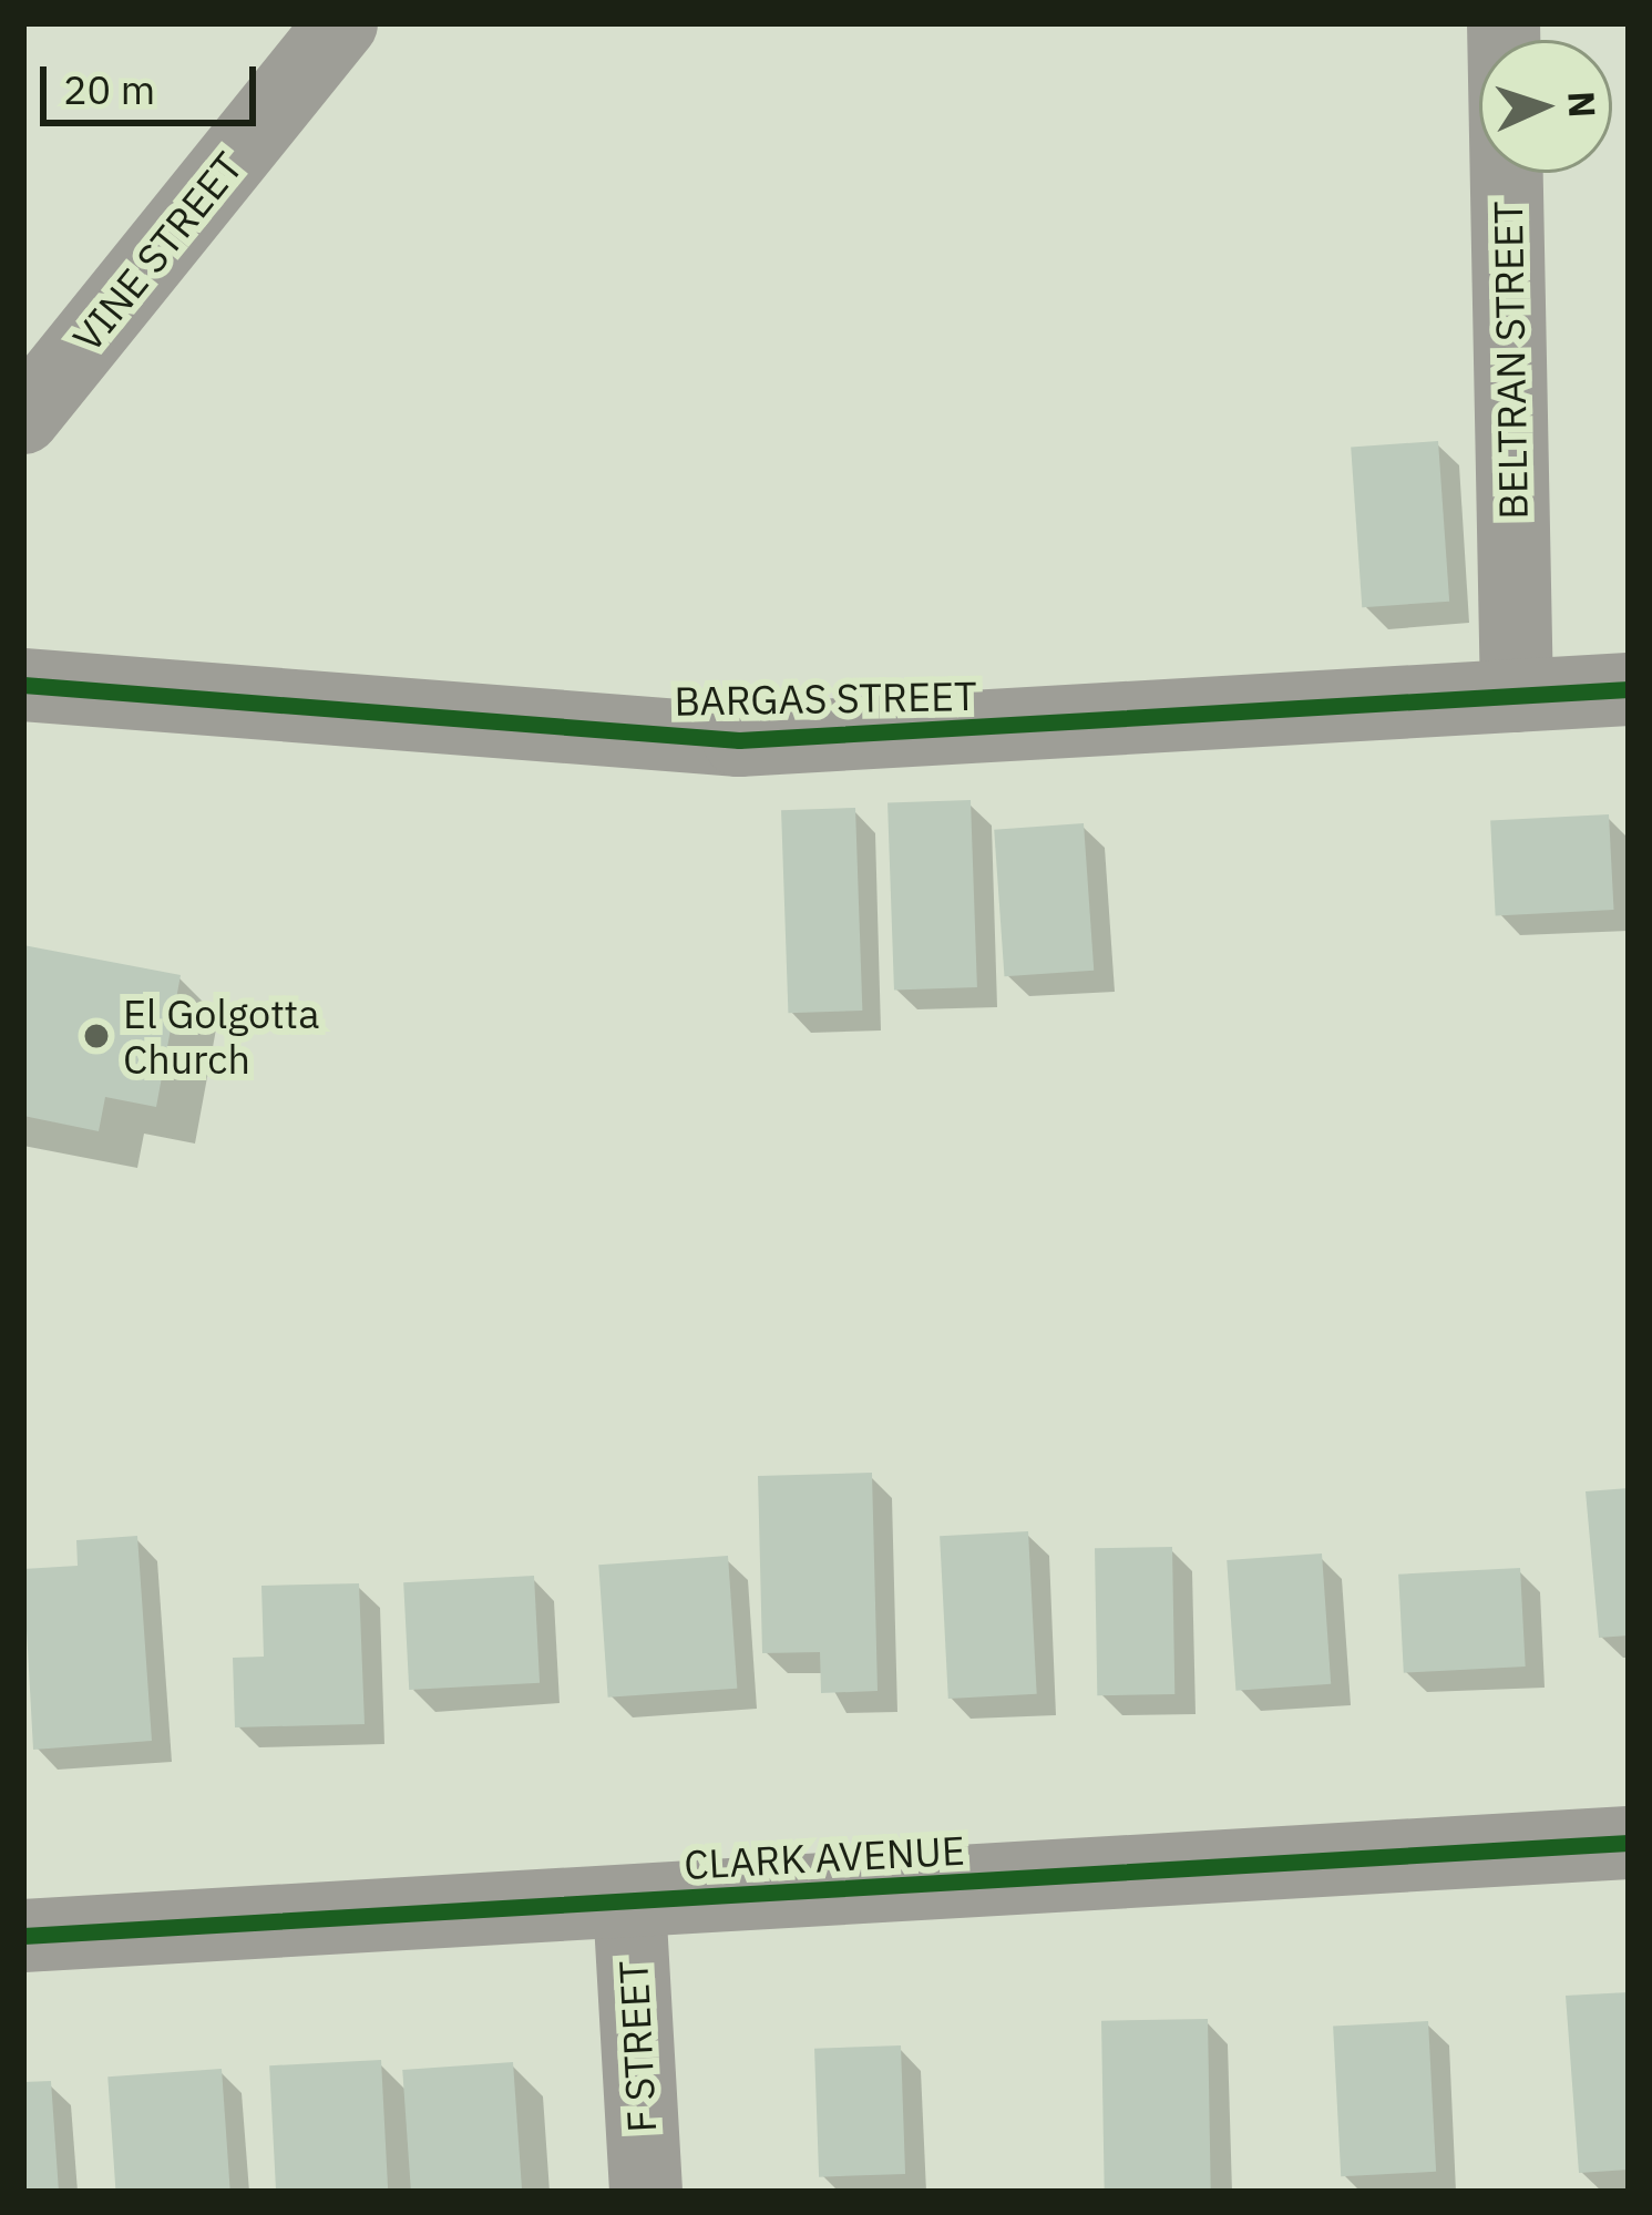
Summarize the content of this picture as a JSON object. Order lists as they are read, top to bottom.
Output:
{
  "streets": {
    "street": [
      "VINE STREET",
      "BELTRAN STREET",
      "BARGAS STREET",
      "CLARK AVENUE",
      "F STREET"
    ]
  },
  "crossings": [
    ["BELTRAN STREET", "BARGAS STREET"],
    ["CLARK AVENUE", "F STREET"]
  ],
  "places": ["El Golgotta Church"],
  "scale_bar": "20 m",
  "north": "right"
}
